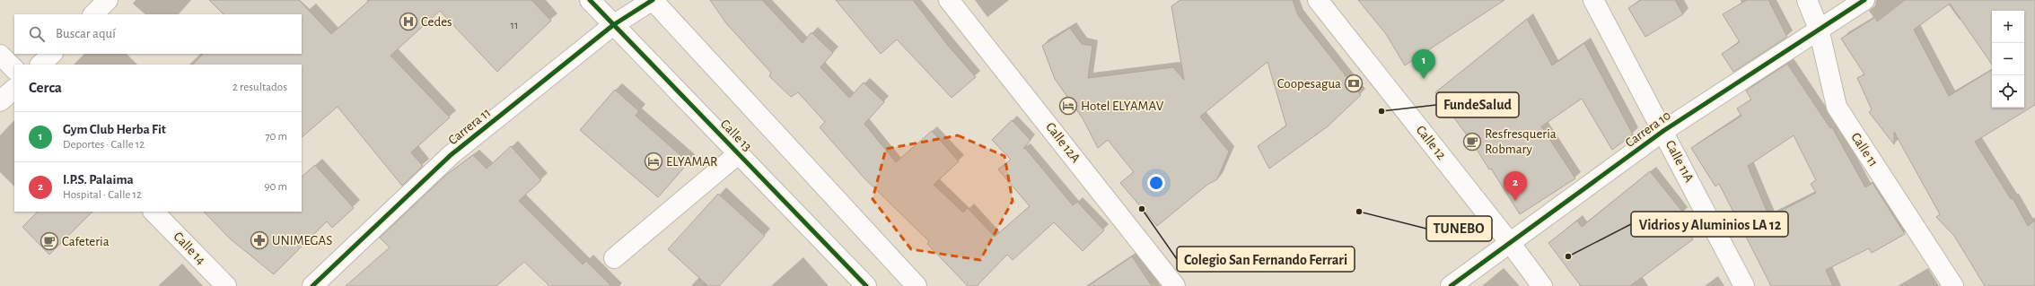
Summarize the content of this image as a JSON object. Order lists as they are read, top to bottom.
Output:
{
  "streets": {
    "street": [
      "Carrera 11",
      "Carrera 10",
      "Calle 13",
      "Calle 12A",
      "Calle 12",
      "Calle 11",
      "Calle 11A",
      "Calle 14"
    ]
  },
  "crossings": [
    ["Carrera 11", "Calle 13"],
    ["Carrera 10", "Calle 12"],
    ["Carrera 10", "Calle 11"],
    ["Carrera 10", "Calle 11A"]
  ],
  "places": {
    "hospital": ["Cedes"],
    "bank": ["Coopesagua"],
    "hotel": ["Hotel ELYAMAV", "ELYAMAR"],
    "other": [
      "FundeSalud",
      "Colegio San Fernando Ferrari",
      "TUNEBO",
      "Vidrios y Aluminios LA 12"
    ],
    "cafe": ["Resfresqueria Robmary", "Cafeteria"],
    "pharmacy": ["UNIMEGAS"]
  },
  "house_numbers": ["11"],
  "page": {
    "map_buttons": ["+", "−"],
    "search": "Buscar aquí",
    "pins": ["1", "2"],
    "heading": ["Cerca", "2 resultados"],
    "list": [
      {
        "mark": "1",
        "name": "Gym Club Herba Fit",
        "note": "Deportes · Calle 12",
        "value": "70 m"
      },
      {
        "mark": "2",
        "name": "I.P.S. Palaima",
        "note": "Hospital · Calle 12",
        "value": "90 m"
      }
    ]
  }
}
